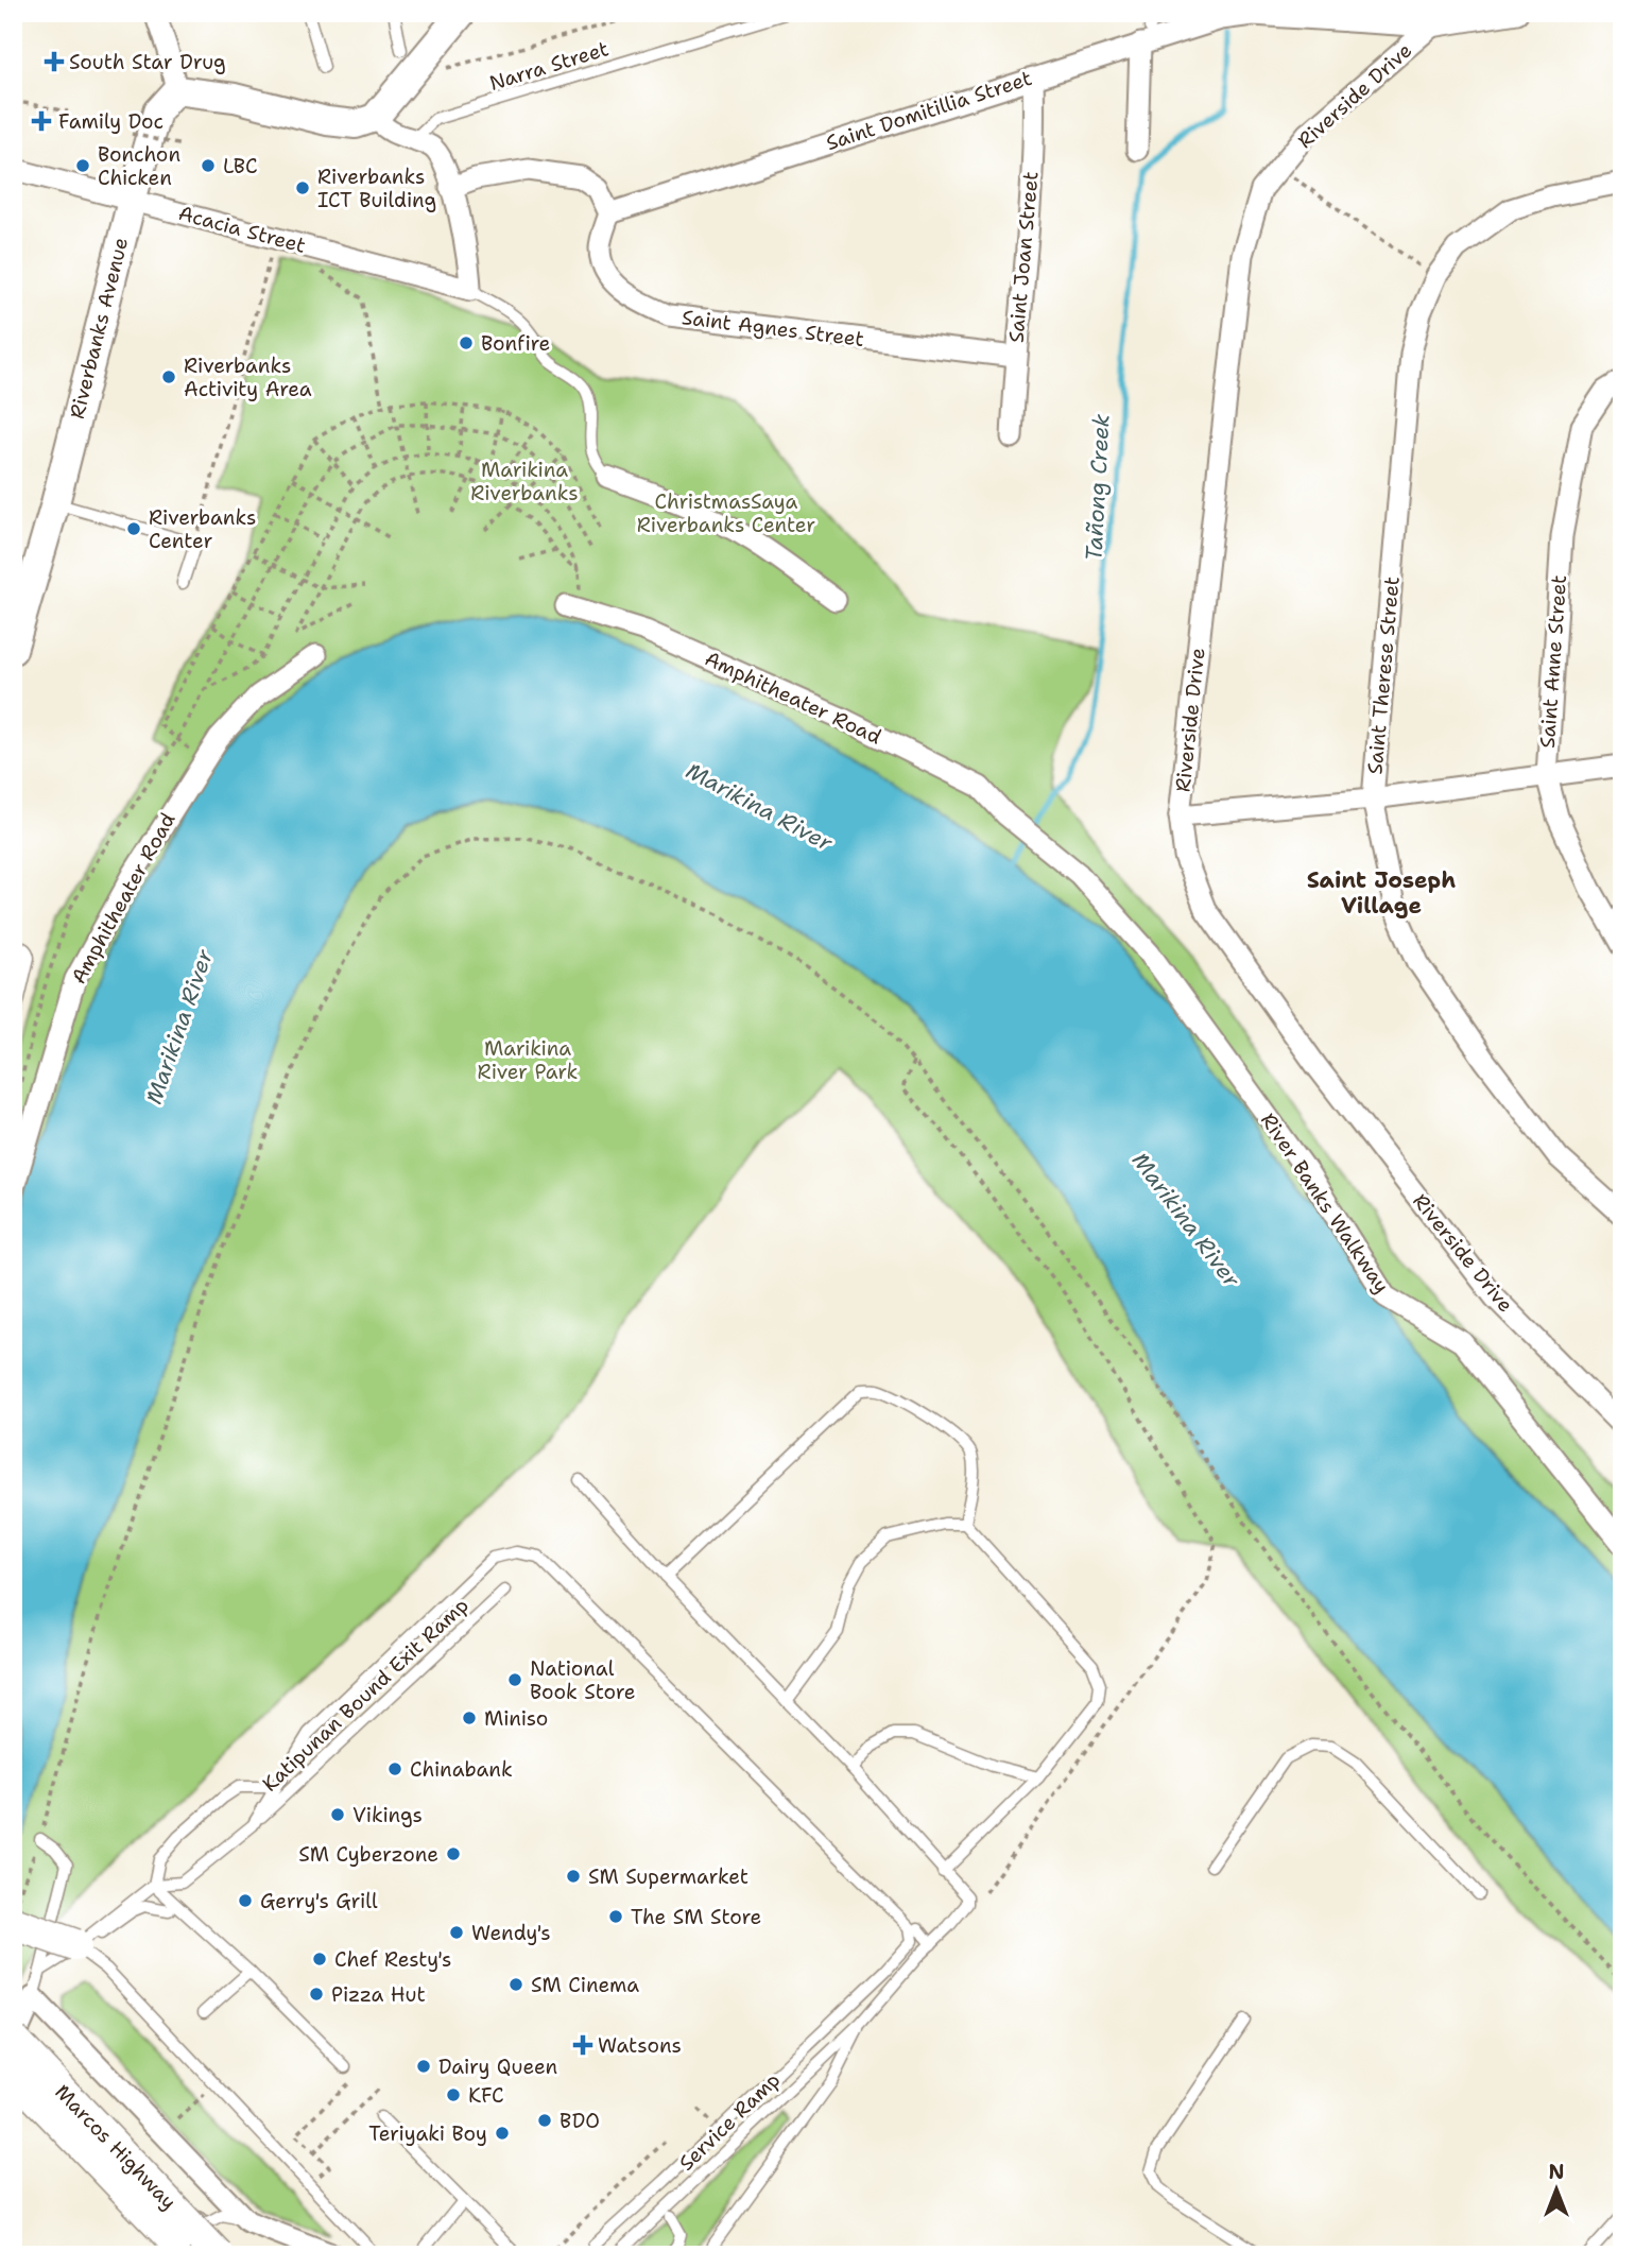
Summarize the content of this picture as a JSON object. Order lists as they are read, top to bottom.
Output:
{
  "streets": {
    "main road": ["Marcos Highway"],
    "street": [
      "Riverside Drive",
      "Saint Domitillia Street",
      "Acacia Street",
      "Saint Joan Street",
      "Riverbanks Avenue",
      "Saint Agnes Street",
      "Saint Anne Street",
      "Saint Therese Street",
      "Amphitheater Road",
      "River Banks Walkway"
    ],
    "lane": ["Narra Street", "Katipunan Bound Exit Ramp", "Service Ramp"]
  },
  "crossings": [
    ["Riverside Drive", "Saint Domitillia Street"],
    ["Saint Domitillia Street", "Saint Joan Street"],
    ["Saint Domitillia Street", "Saint Agnes Street"],
    ["Acacia Street", "Riverbanks Avenue"],
    ["Saint Joan Street", "Saint Agnes Street"],
    ["Amphitheater Road", "River Banks Walkway"]
  ],
  "districts": ["Saint Joseph Village"],
  "water": ["Tañong Creek", "Marikina River"],
  "parks": ["Marikina Riverbanks", "ChristmasSaya Riverbanks Center", "Marikina River Park"],
  "places": {
    "health": ["South Star Drug", "Family Doc", "Watsons"],
    "other": [
      "Bonchon Chicken",
      "LBC",
      "Riverbanks ICT Building",
      "Bonfire",
      "Riverbanks Activity Area",
      "Riverbanks Center",
      "National Book Store",
      "Miniso",
      "Chinabank",
      "Vikings",
      "SM Cyberzone",
      "SM Supermarket",
      "Gerry's Grill",
      "The SM Store",
      "Wendy's",
      "Chef Resty's",
      "SM Cinema",
      "Pizza Hut",
      "Dairy Queen",
      "KFC",
      "BDO",
      "Teriyaki Boy"
    ]
  },
  "north": "top"
}
